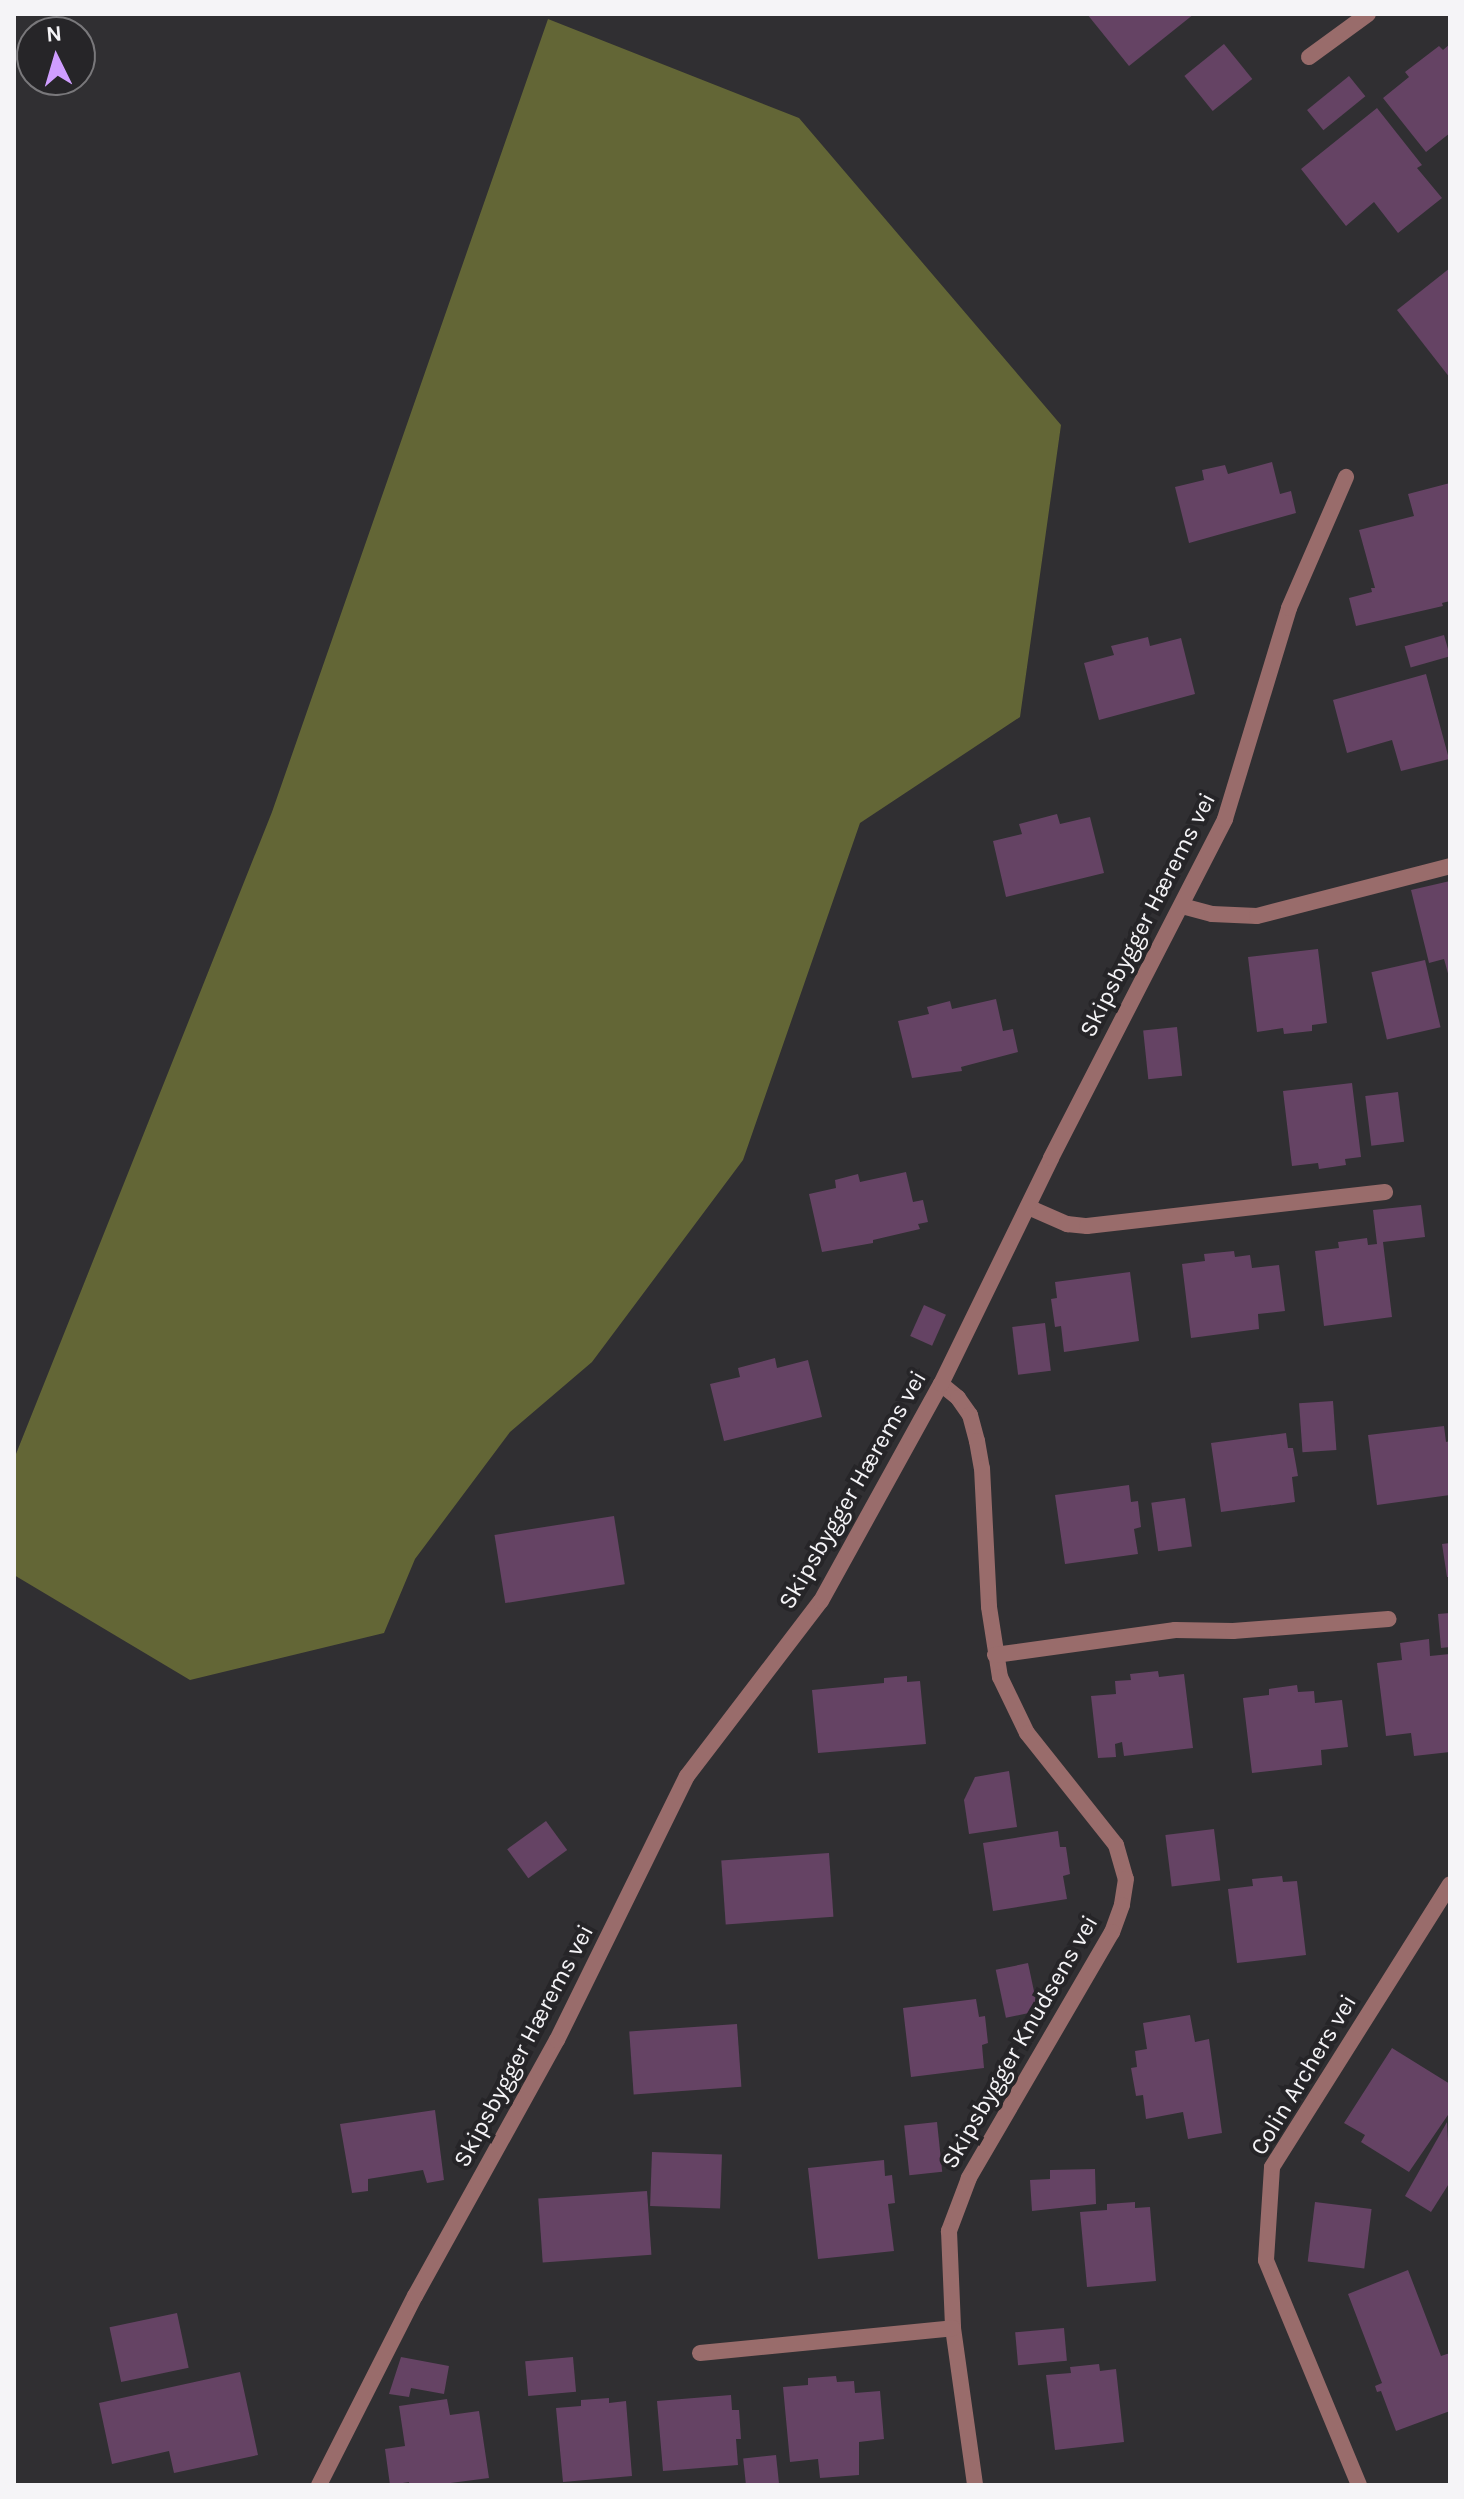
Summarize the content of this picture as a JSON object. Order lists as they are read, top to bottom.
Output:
{
  "streets": {
    "street": ["Skipsbygger Hærems vei", "Skipsbygger Knudsens vei", "Colin Archers vei"]
  },
  "crossings": [
    ["Skipsbygger Hærems vei", "Skipsbygger Knudsens vei"]
  ],
  "north": "top"
}
